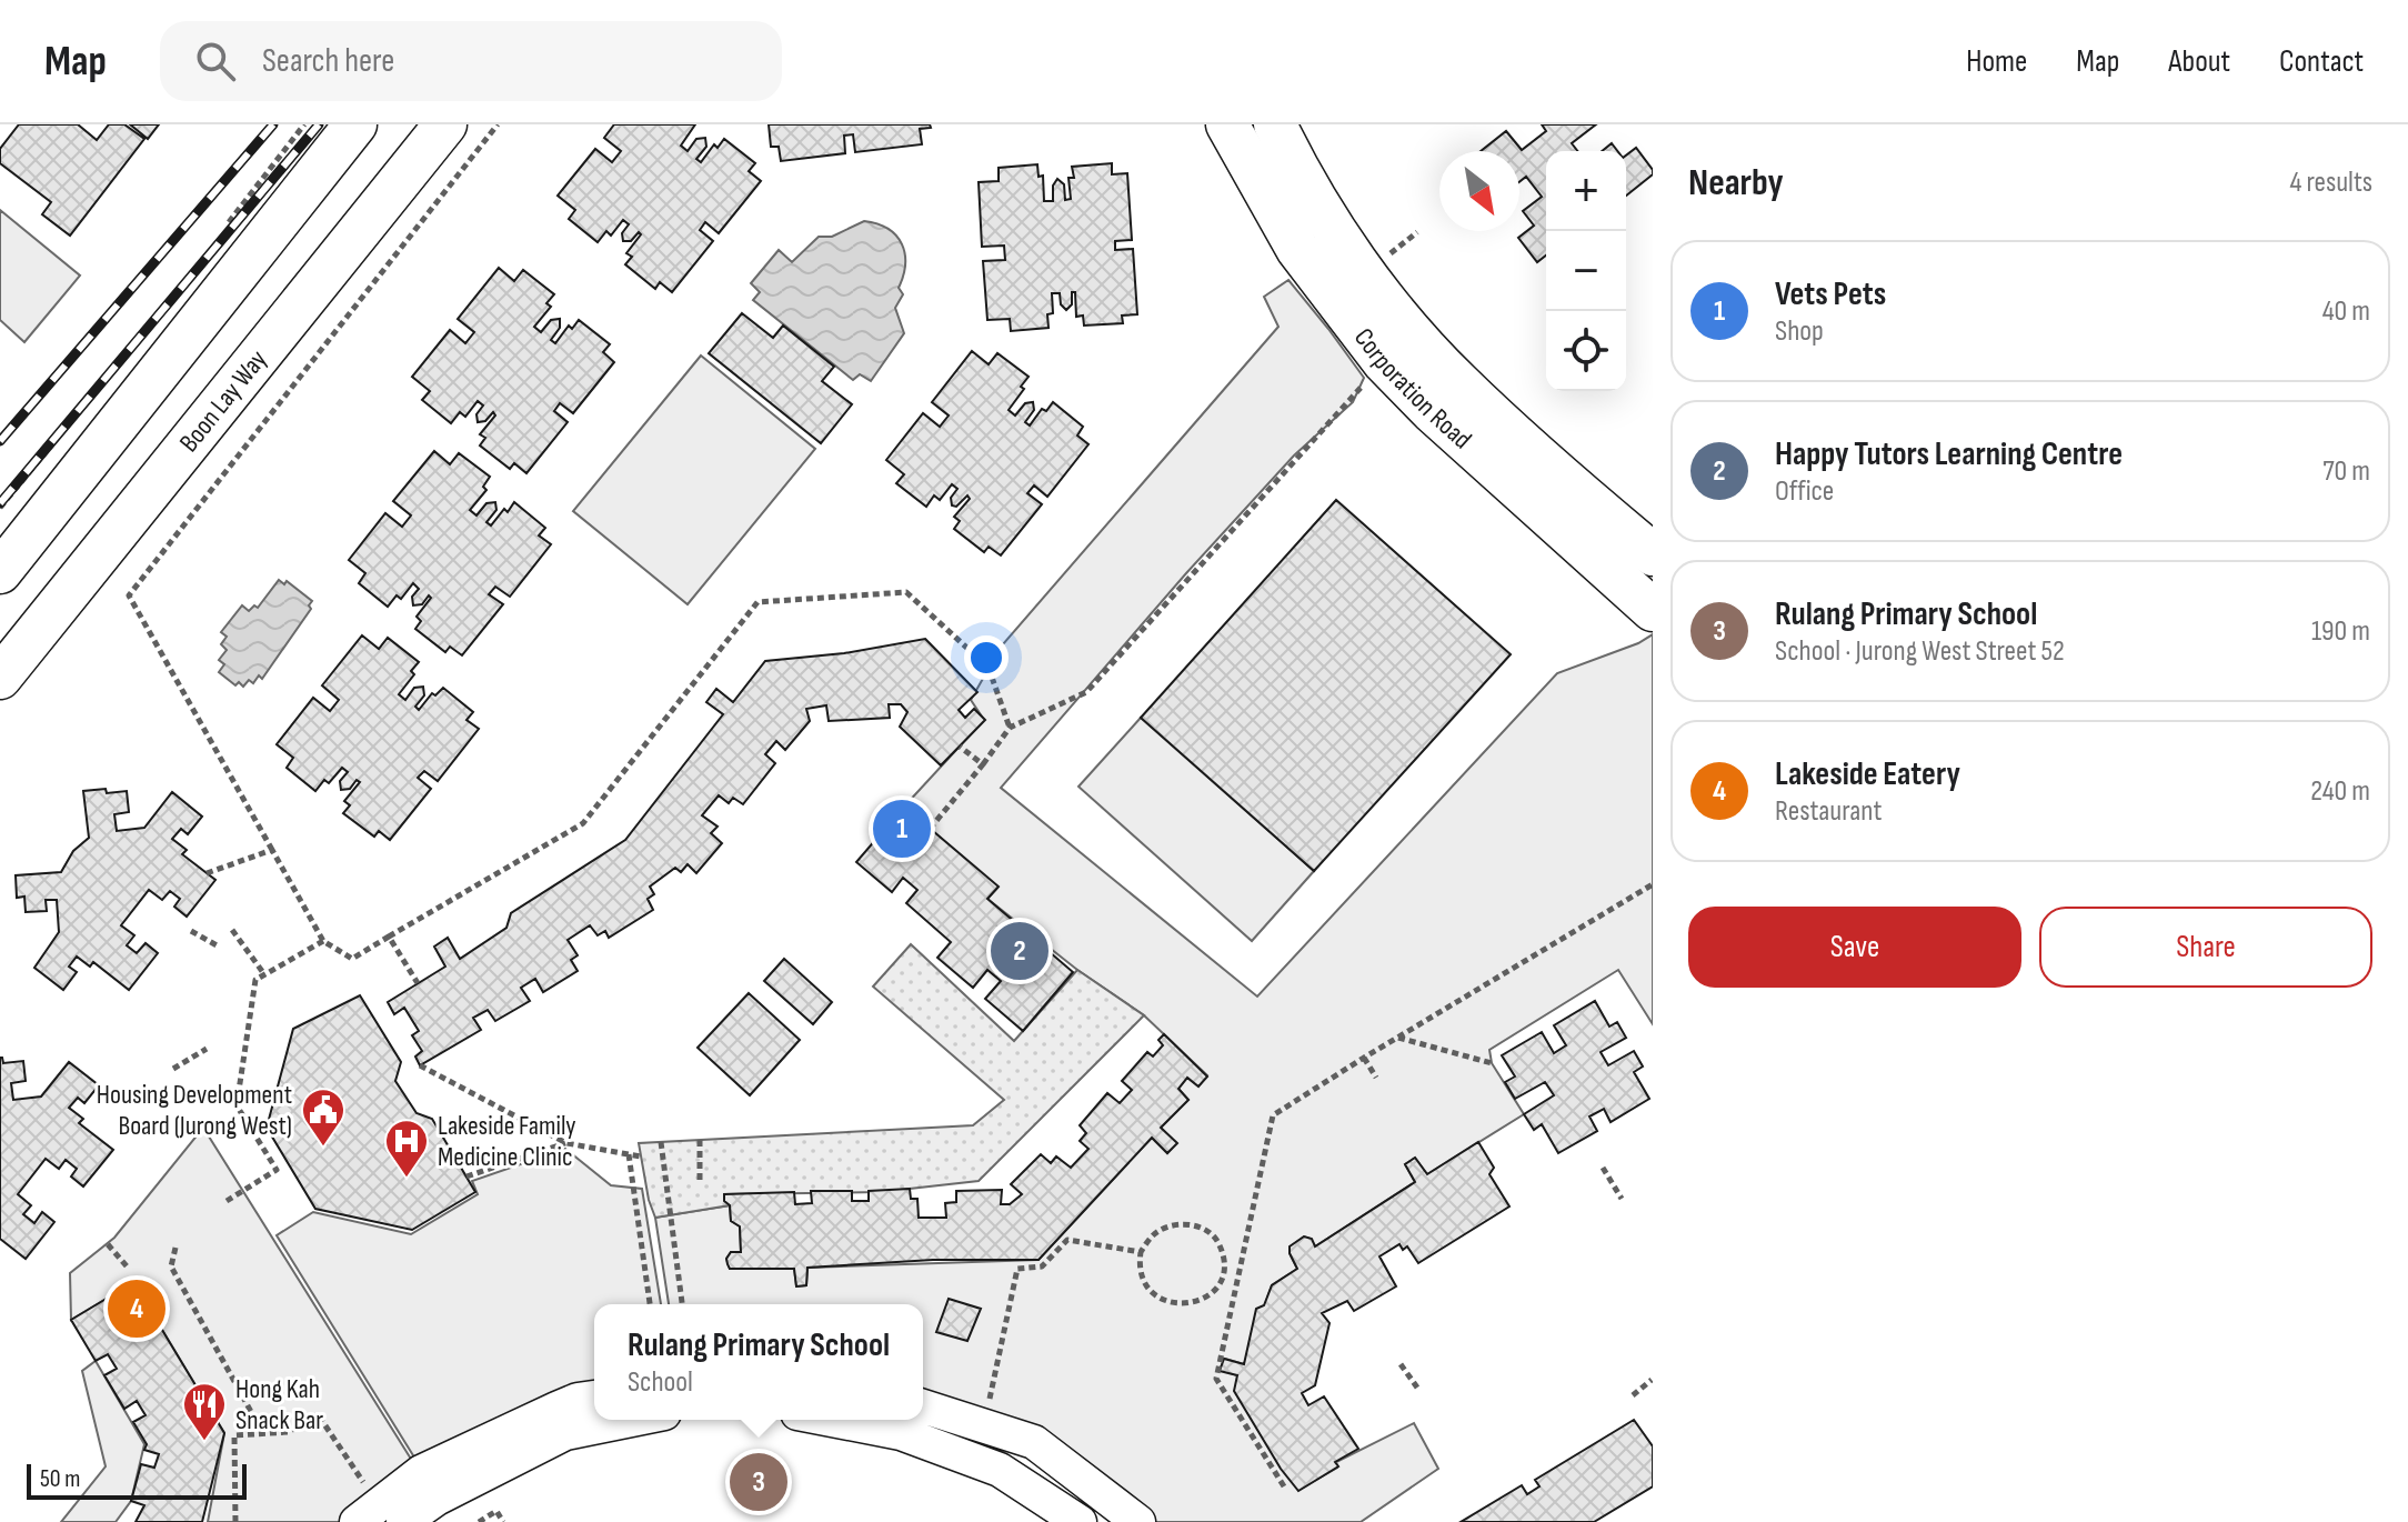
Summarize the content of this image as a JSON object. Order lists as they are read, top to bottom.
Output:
{
  "streets": {
    "main road": ["Corporation Road", "Boon Lay Way"]
  },
  "places": {
    "public building": ["Housing Development Board (Jurong West)"],
    "hospital": ["Lakeside Family Medicine Clinic"],
    "restaurant": ["Hong Kah Snack Bar"]
  },
  "scale_bar": "50 m",
  "north": "bottom right",
  "page": {
    "header": "Map",
    "search": "Search here",
    "nav": [
      "Home",
      "Map",
      "About",
      "Contact"
    ],
    "heading": ["Nearby", "4 results"],
    "map_buttons": ["+", "−"],
    "list": [
      {
        "mark": "1",
        "name": "Vets Pets",
        "note": "Shop",
        "value": "40 m"
      },
      {
        "mark": "2",
        "name": "Happy Tutors Learning Centre",
        "note": "Office",
        "value": "70 m"
      },
      {
        "mark": "3",
        "name": "Rulang Primary School",
        "note": "School · Jurong West Street 52",
        "value": "190 m"
      },
      {
        "mark": "4",
        "name": "Lakeside Eatery",
        "note": "Restaurant",
        "value": "240 m"
      }
    ],
    "pins": [
      "1",
      "2",
      "4",
      "3"
    ],
    "buttons": ["Save", "Share"],
    "popup": ["Rulang Primary School", "School"],
    "scale": "50 m"
  }
}
